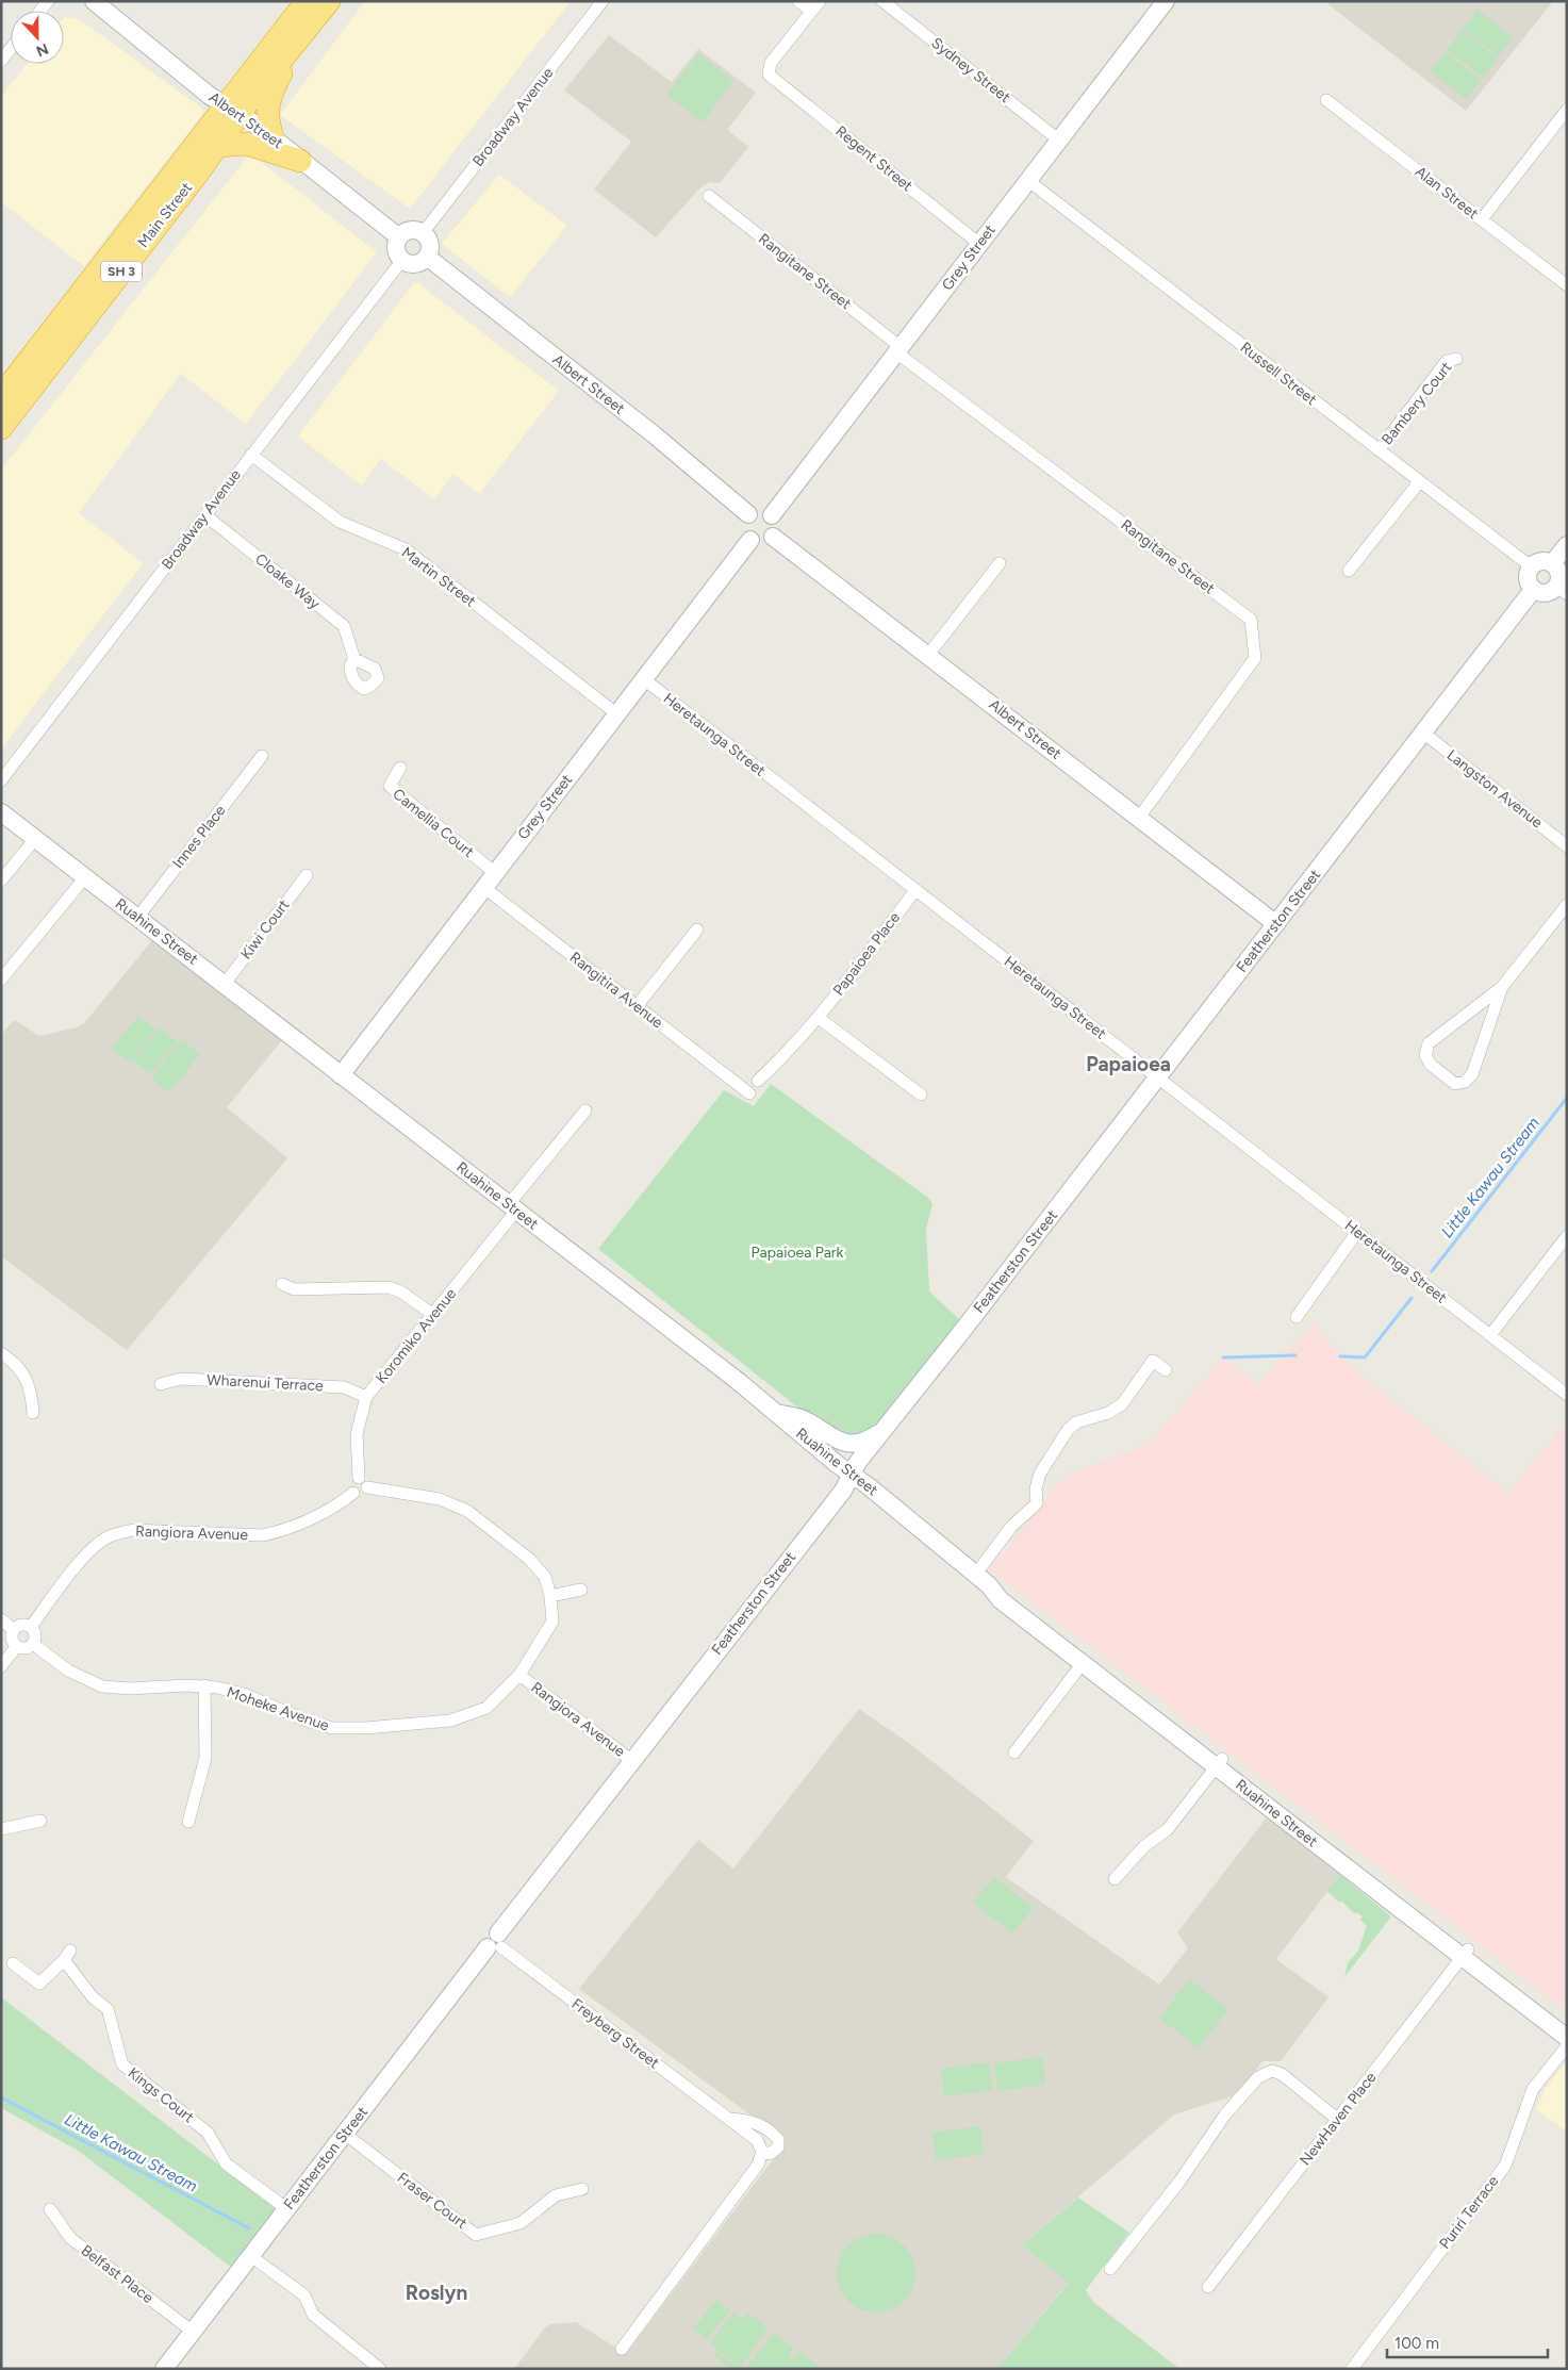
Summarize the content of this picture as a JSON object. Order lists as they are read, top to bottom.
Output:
{
  "streets": {
    "highway": ["Main Street", "SH 3"],
    "main road": [
      "Albert Street",
      "Grey Street",
      "Featherston Street",
      "Ruahine Street"
    ],
    "street": [
      "Sydney Street",
      "Broadway Avenue",
      "Regent Street",
      "Alan Street",
      "Rangitane Street",
      "Russell Street",
      "Bambery Court",
      "Martin Street",
      "Cloake Way",
      "Heretaunga Street",
      "Langston Avenue",
      "Camellia Court",
      "Innes Place",
      "Kiwi Court",
      "Papaioea Place",
      "Rangitira Avenue",
      "Koromiko Avenue",
      "Wharenui Terrace",
      "Rangiora Avenue",
      "Moheke Avenue",
      "Freyberg Street",
      "Kings Court",
      "NewHaven Place",
      "Fraser Court",
      "Puriri Terrace",
      "Belfast Place"
    ]
  },
  "crossings": [
    ["Sydney Street", "Grey Street"],
    ["Broadway Avenue", "Albert Street"],
    ["Broadway Avenue", "Martin Street"],
    ["Broadway Avenue", "Cloake Way"],
    ["Albert Street", "Main Street"],
    ["Albert Street", "Grey Street"],
    ["Albert Street", "Rangitane Street"],
    ["Albert Street", "Featherston Street"],
    ["Regent Street", "Grey Street"],
    ["Grey Street", "Rangitane Street"],
    ["Grey Street", "Russell Street"],
    ["Grey Street", "Martin Street"],
    ["Grey Street", "Heretaunga Street"],
    ["Grey Street", "Camellia Court"],
    ["Grey Street", "Ruahine Street"],
    ["Grey Street", "Rangitira Avenue"],
    ["Russell Street", "Bambery Court"],
    ["Russell Street", "Featherston Street"],
    ["Heretaunga Street", "Featherston Street"],
    ["Heretaunga Street", "Papaioea Place"],
    ["Langston Avenue", "Featherston Street"],
    ["Innes Place", "Ruahine Street"],
    ["Featherston Street", "Ruahine Street"],
    ["Featherston Street", "Rangiora Avenue"],
    ["Featherston Street", "Freyberg Street"],
    ["Featherston Street", "Kings Court"],
    ["Featherston Street", "Fraser Court"],
    ["Featherston Street", "Belfast Place"],
    ["Kiwi Court", "Ruahine Street"],
    ["Ruahine Street", "Koromiko Avenue"],
    ["Ruahine Street", "NewHaven Place"],
    ["Koromiko Avenue", "Wharenui Terrace"],
    ["Koromiko Avenue", "Rangiora Avenue"],
    ["Rangiora Avenue", "Moheke Avenue"]
  ],
  "districts": ["Papaioea", "Roslyn"],
  "water": ["Little Kawau Stream"],
  "parks": ["Papaioea Park"],
  "scale_bar": "100 m",
  "north": "bottom"
}
